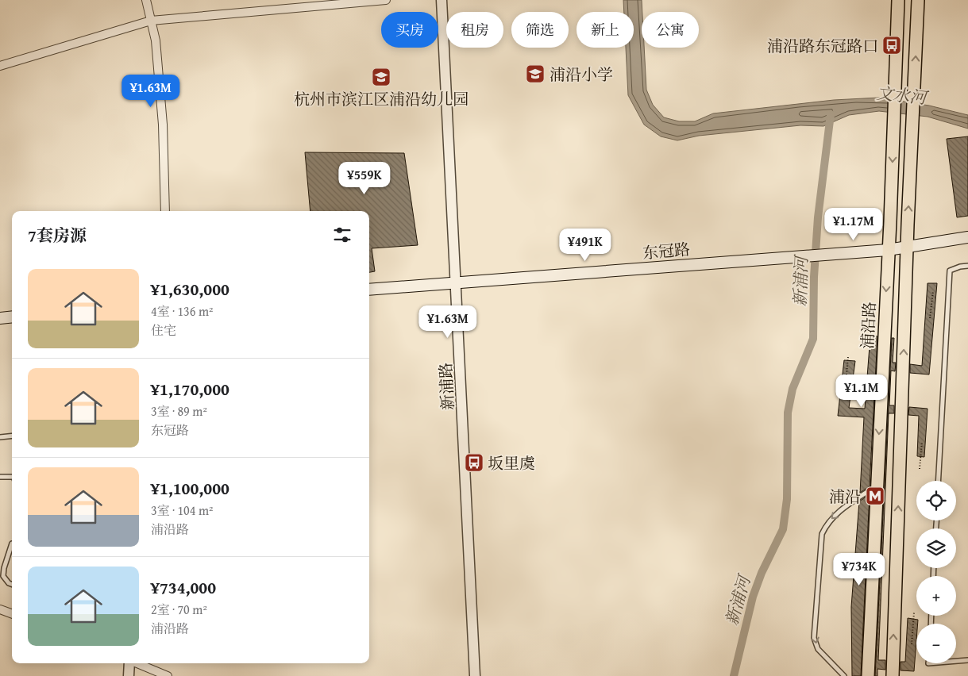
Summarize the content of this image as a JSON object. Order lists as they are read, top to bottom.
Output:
{
  "streets": {
    "main road": ["东冠路", "浦沿路"],
    "street": ["新浦路"]
  },
  "crossings": [
    ["东冠路", "浦沿路"],
    ["东冠路", "新浦路"]
  ],
  "water": ["文水河", "新浦河"],
  "places": {
    "bus stop": ["浦沿路东冠路口", "坂里虞"],
    "school or university": ["浦沿小学", "杭州市滨江区浦沿幼儿园"],
    "metro station": ["浦沿"]
  },
  "page": {
    "chip": [
      "买房",
      "租房",
      "筛选",
      "新上",
      "公寓"
    ],
    "price": [
      "¥1.63M",
      "¥559K",
      "¥1.17M",
      "¥491K",
      "¥1.63M",
      "¥1.1M",
      "¥734K"
    ],
    "heading": "7套房源",
    "list": [
      {
        "name": "¥1,630,000",
        "note": "4室 · 136 m² · 住宅"
      },
      {
        "name": "¥1,170,000",
        "note": "3室 · 89 m² · 东冠路"
      },
      {
        "name": "¥1,100,000",
        "note": "3室 · 104 m² · 浦沿路"
      },
      {
        "name": "¥734,000",
        "note": "2室 · 70 m² · 浦沿路"
      }
    ],
    "map_buttons": ["+", "−"]
  }
}
